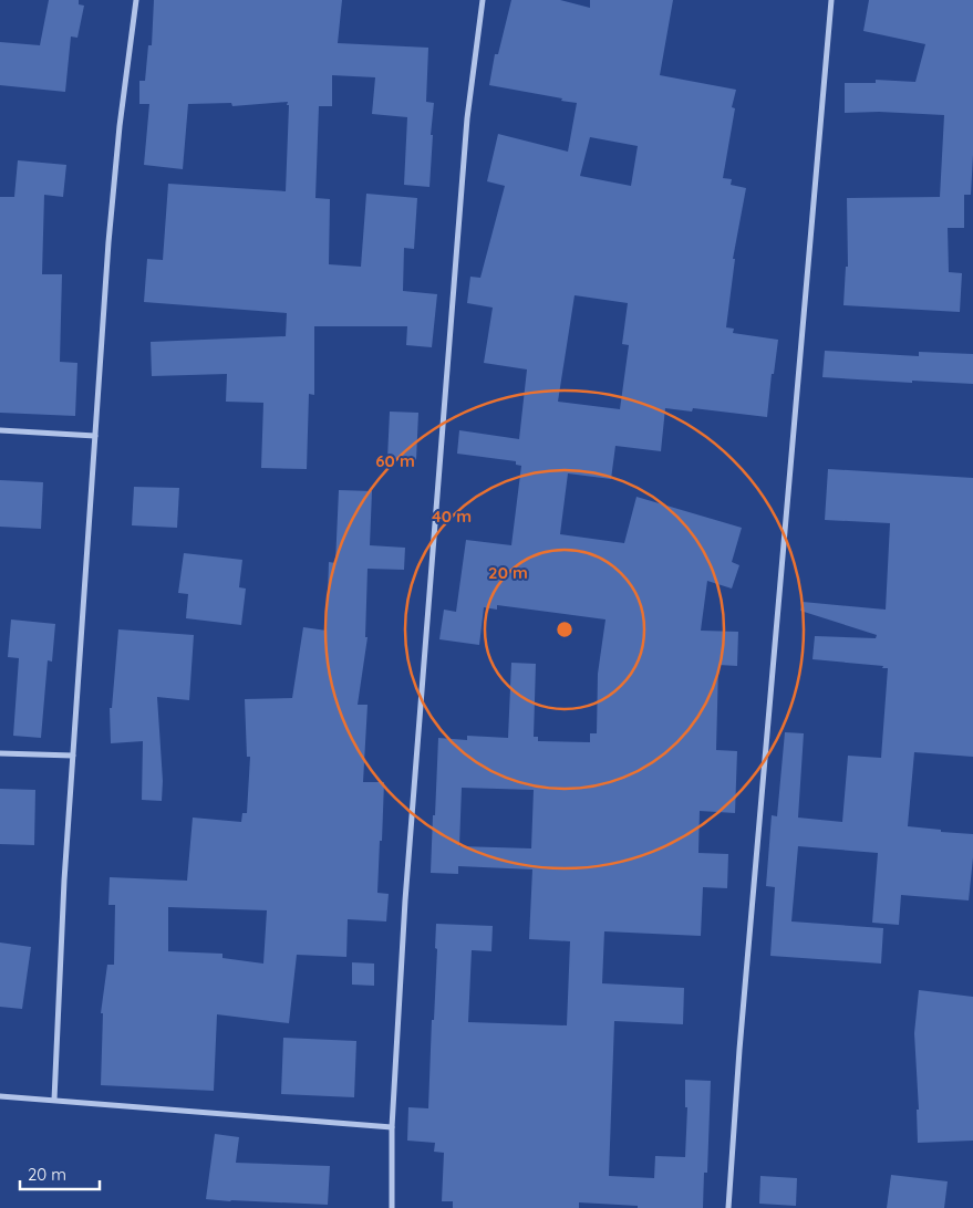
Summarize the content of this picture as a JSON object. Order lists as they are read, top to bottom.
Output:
{
  "scale_bar": "20 m",
  "rings": ["60 m", "40 m", "20 m"]
}
